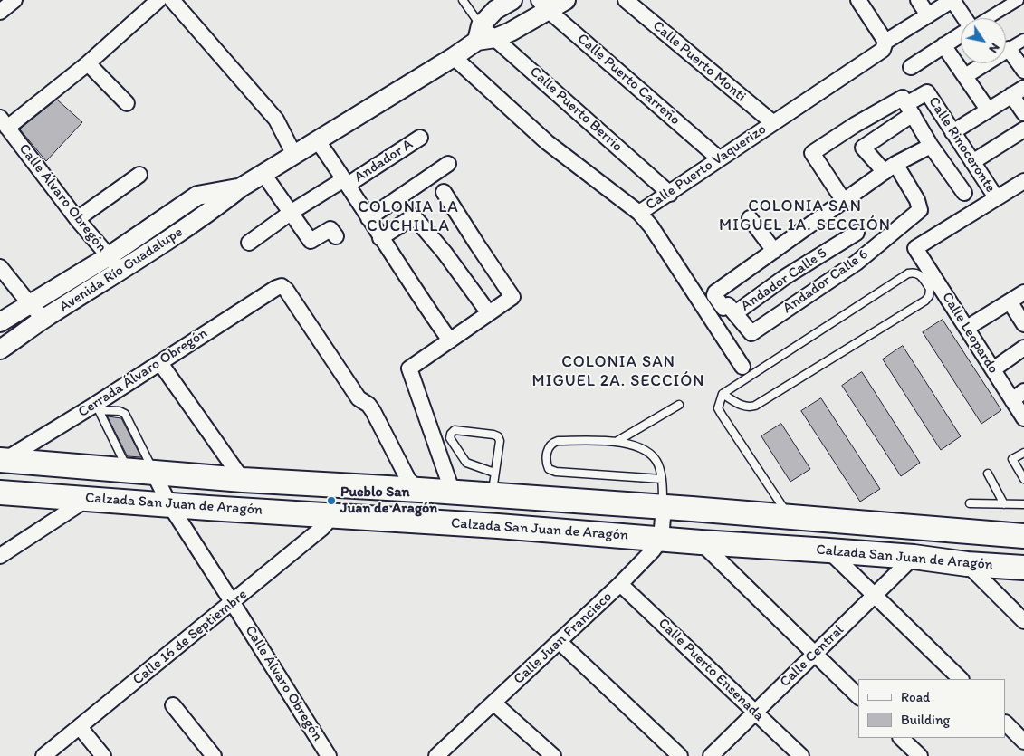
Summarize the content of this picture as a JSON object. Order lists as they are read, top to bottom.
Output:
{
  "streets": {
    "main road": ["Calzada San Juan de Aragón"],
    "street": [
      "Calle Puerto Monti",
      "Calle Puerto Carreño",
      "Calle Puerto Berrio",
      "Calle Rinoceronte",
      "Andador A",
      "Calle Puerto Vaquerizo",
      "Calle Álvaro Obregón",
      "Avenida Río Guadalupe",
      "Andador Calle 5",
      "Andador Calle 6",
      "Calle Leopardo",
      "Cerrada Álvaro Obregón",
      "Calle 16 de Septiembre",
      "Calle Juan Francisco",
      "Calle Central",
      "Calle Puerto Ensenada"
    ]
  },
  "crossings": [
    ["Calle Puerto Monti", "Calle Puerto Vaquerizo"],
    ["Calle Puerto Carreño", "Calle Puerto Vaquerizo"],
    ["Calle Puerto Carreño", "Avenida Río Guadalupe"],
    ["Calle Puerto Berrio", "Calle Puerto Vaquerizo"],
    ["Calle Puerto Berrio", "Avenida Río Guadalupe"],
    ["Calle Rinoceronte", "Calle Leopardo"],
    ["Calle Álvaro Obregón", "Avenida Río Guadalupe"],
    ["Calle Álvaro Obregón", "Calzada San Juan de Aragón"],
    ["Calle Álvaro Obregón", "Calle 16 de Septiembre"],
    ["Andador Calle 5", "Andador Calle 6"],
    ["Cerrada Álvaro Obregón", "Calzada San Juan de Aragón"],
    ["Calzada San Juan de Aragón", "Calle 16 de Septiembre"],
    ["Calzada San Juan de Aragón", "Calle Juan Francisco"],
    ["Calzada San Juan de Aragón", "Calle Central"],
    ["Calle Juan Francisco", "Calle Puerto Ensenada"],
    ["Calle Central", "Calle Puerto Ensenada"]
  ],
  "districts": ["COLONIA SAN MIGUEL 1A. SECCIÓN", "COLONIA LA CUCHILLA", "COLONIA SAN MIGUEL 2A. SECCIÓN"],
  "places": ["Pueblo San Juan de Aragón"],
  "legend": ["Road", "Building"],
  "north": "bottom right"
}
